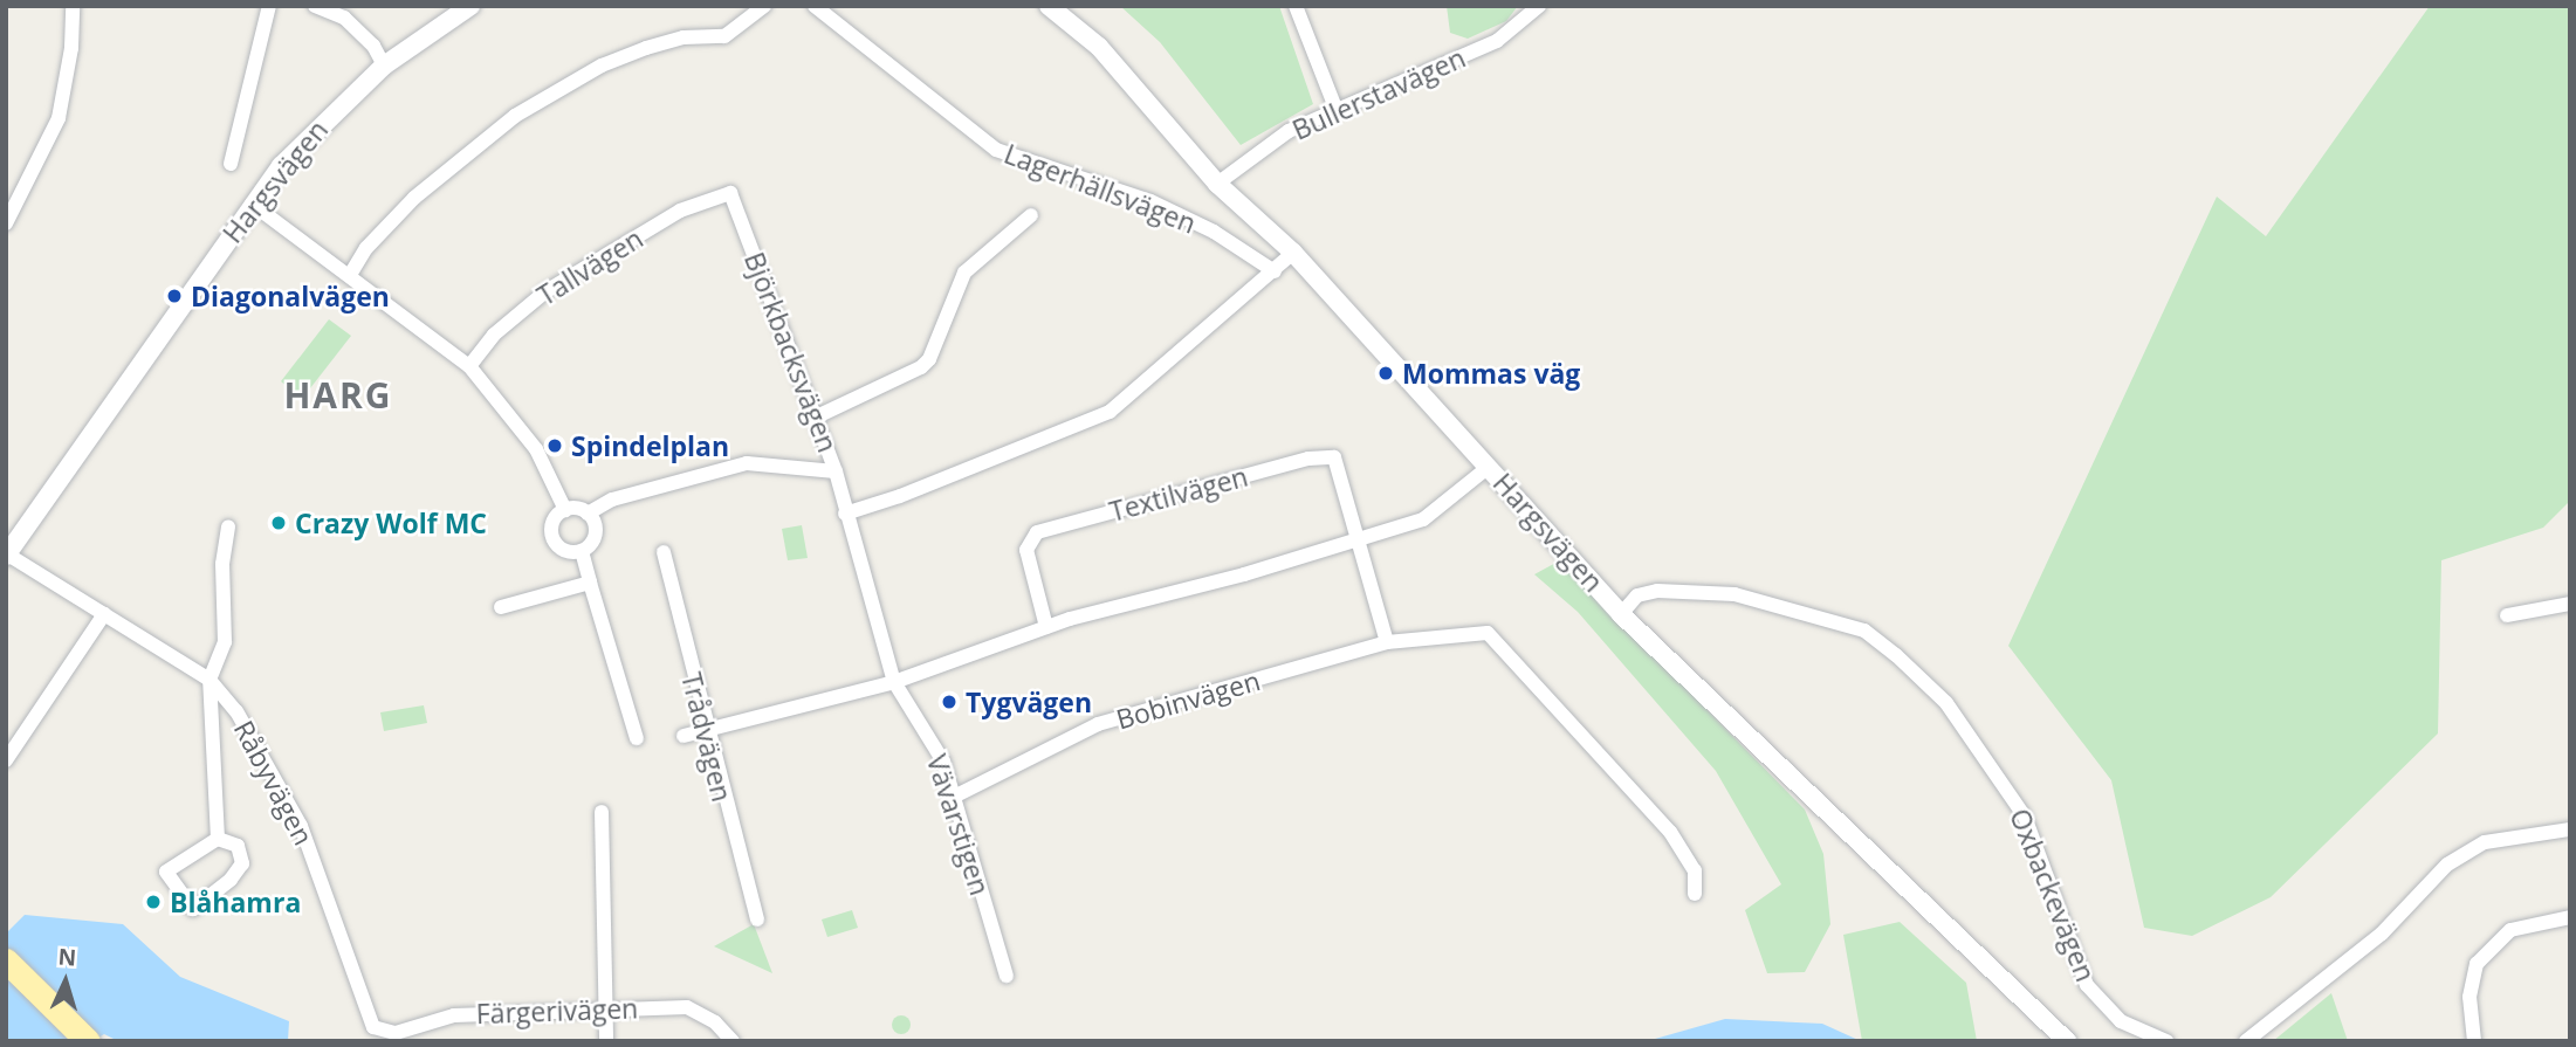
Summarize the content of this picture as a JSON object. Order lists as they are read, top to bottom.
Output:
{
  "streets": {
    "street": [
      "Bullerstavägen",
      "Hargsvägen",
      "Lagerhällsvägen",
      "Tallvägen",
      "Björkbacksvägen",
      "Textilvägen",
      "Bobinvägen",
      "Trådvägen",
      "Råbyvägen",
      "Vävarstigen",
      "Oxbackevägen",
      "Färgerivägen"
    ]
  },
  "crossings": [
    ["Bullerstavägen", "Hargsvägen"],
    ["Hargsvägen", "Råbyvägen"],
    ["Hargsvägen", "Oxbackevägen"],
    ["Tallvägen", "Björkbacksvägen"],
    ["Bobinvägen", "Vävarstigen"],
    ["Råbyvägen", "Färgerivägen"]
  ],
  "districts": ["HARG"],
  "places": [
    "Diagonalvägen",
    "Mommas väg",
    "Spindelplan",
    "Crazy Wolf MC",
    "Tygvägen",
    "Blåhamra"
  ],
  "north": "top"
}
